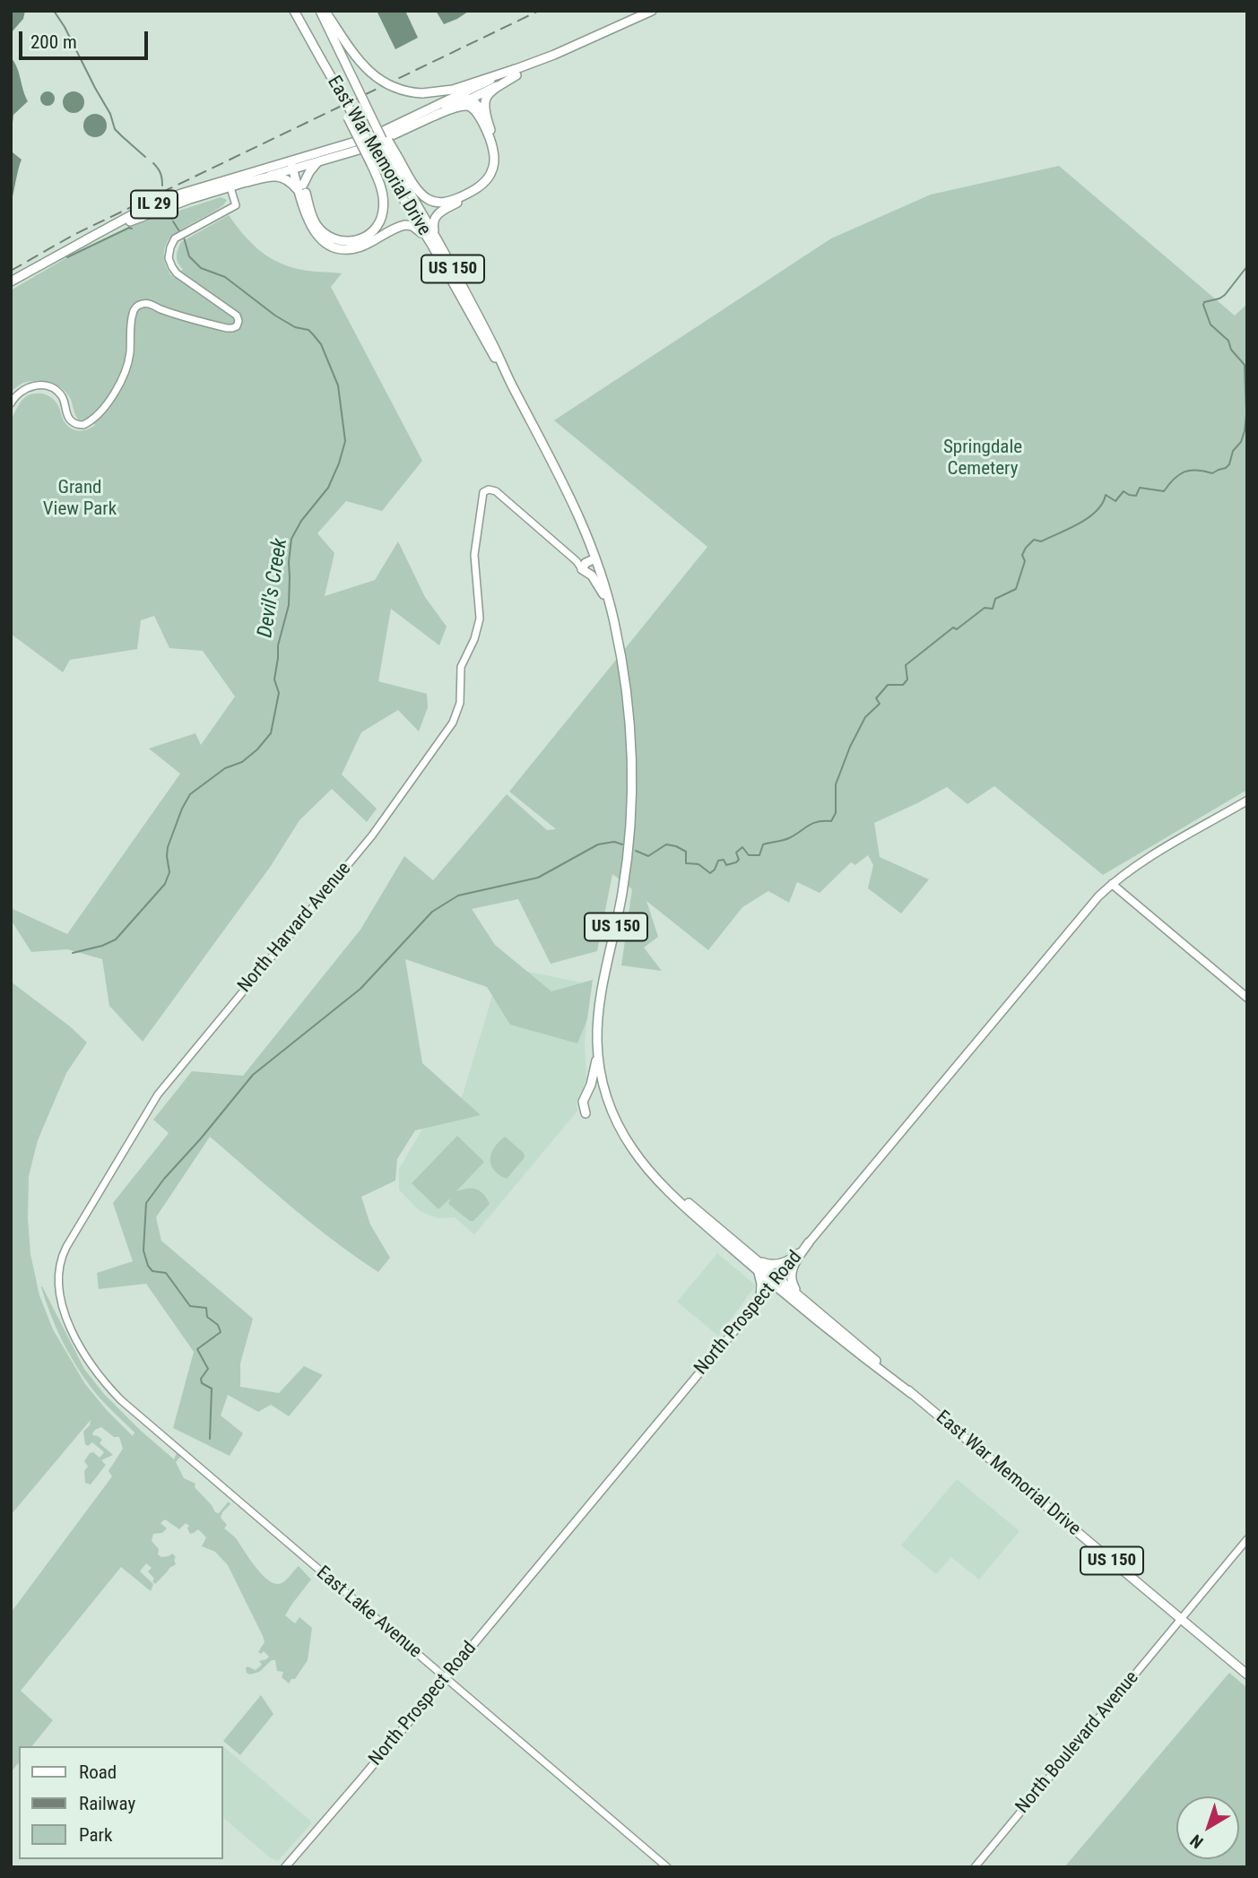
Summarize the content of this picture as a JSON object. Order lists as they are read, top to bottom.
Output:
{
  "streets": {
    "main road": [
      "East War Memorial Drive",
      "IL 29",
      "US 150",
      "North Prospect Road"
    ],
    "street": ["North Harvard Avenue", "East Lake Avenue", "North Boulevard Avenue"]
  },
  "crossings": [
    ["East War Memorial Drive", "US 150"],
    ["East War Memorial Drive", "North Prospect Road"],
    ["East War Memorial Drive", "North Boulevard Avenue"],
    ["North Harvard Avenue", "East Lake Avenue"],
    ["North Prospect Road", "East Lake Avenue"]
  ],
  "water": ["Devil's Creek"],
  "parks": ["Springdale Cemetery", "Grand View Park"],
  "legend": ["Road", "Railway", "Park"],
  "scale_bar": "200 m",
  "north": "bottom left"
}
